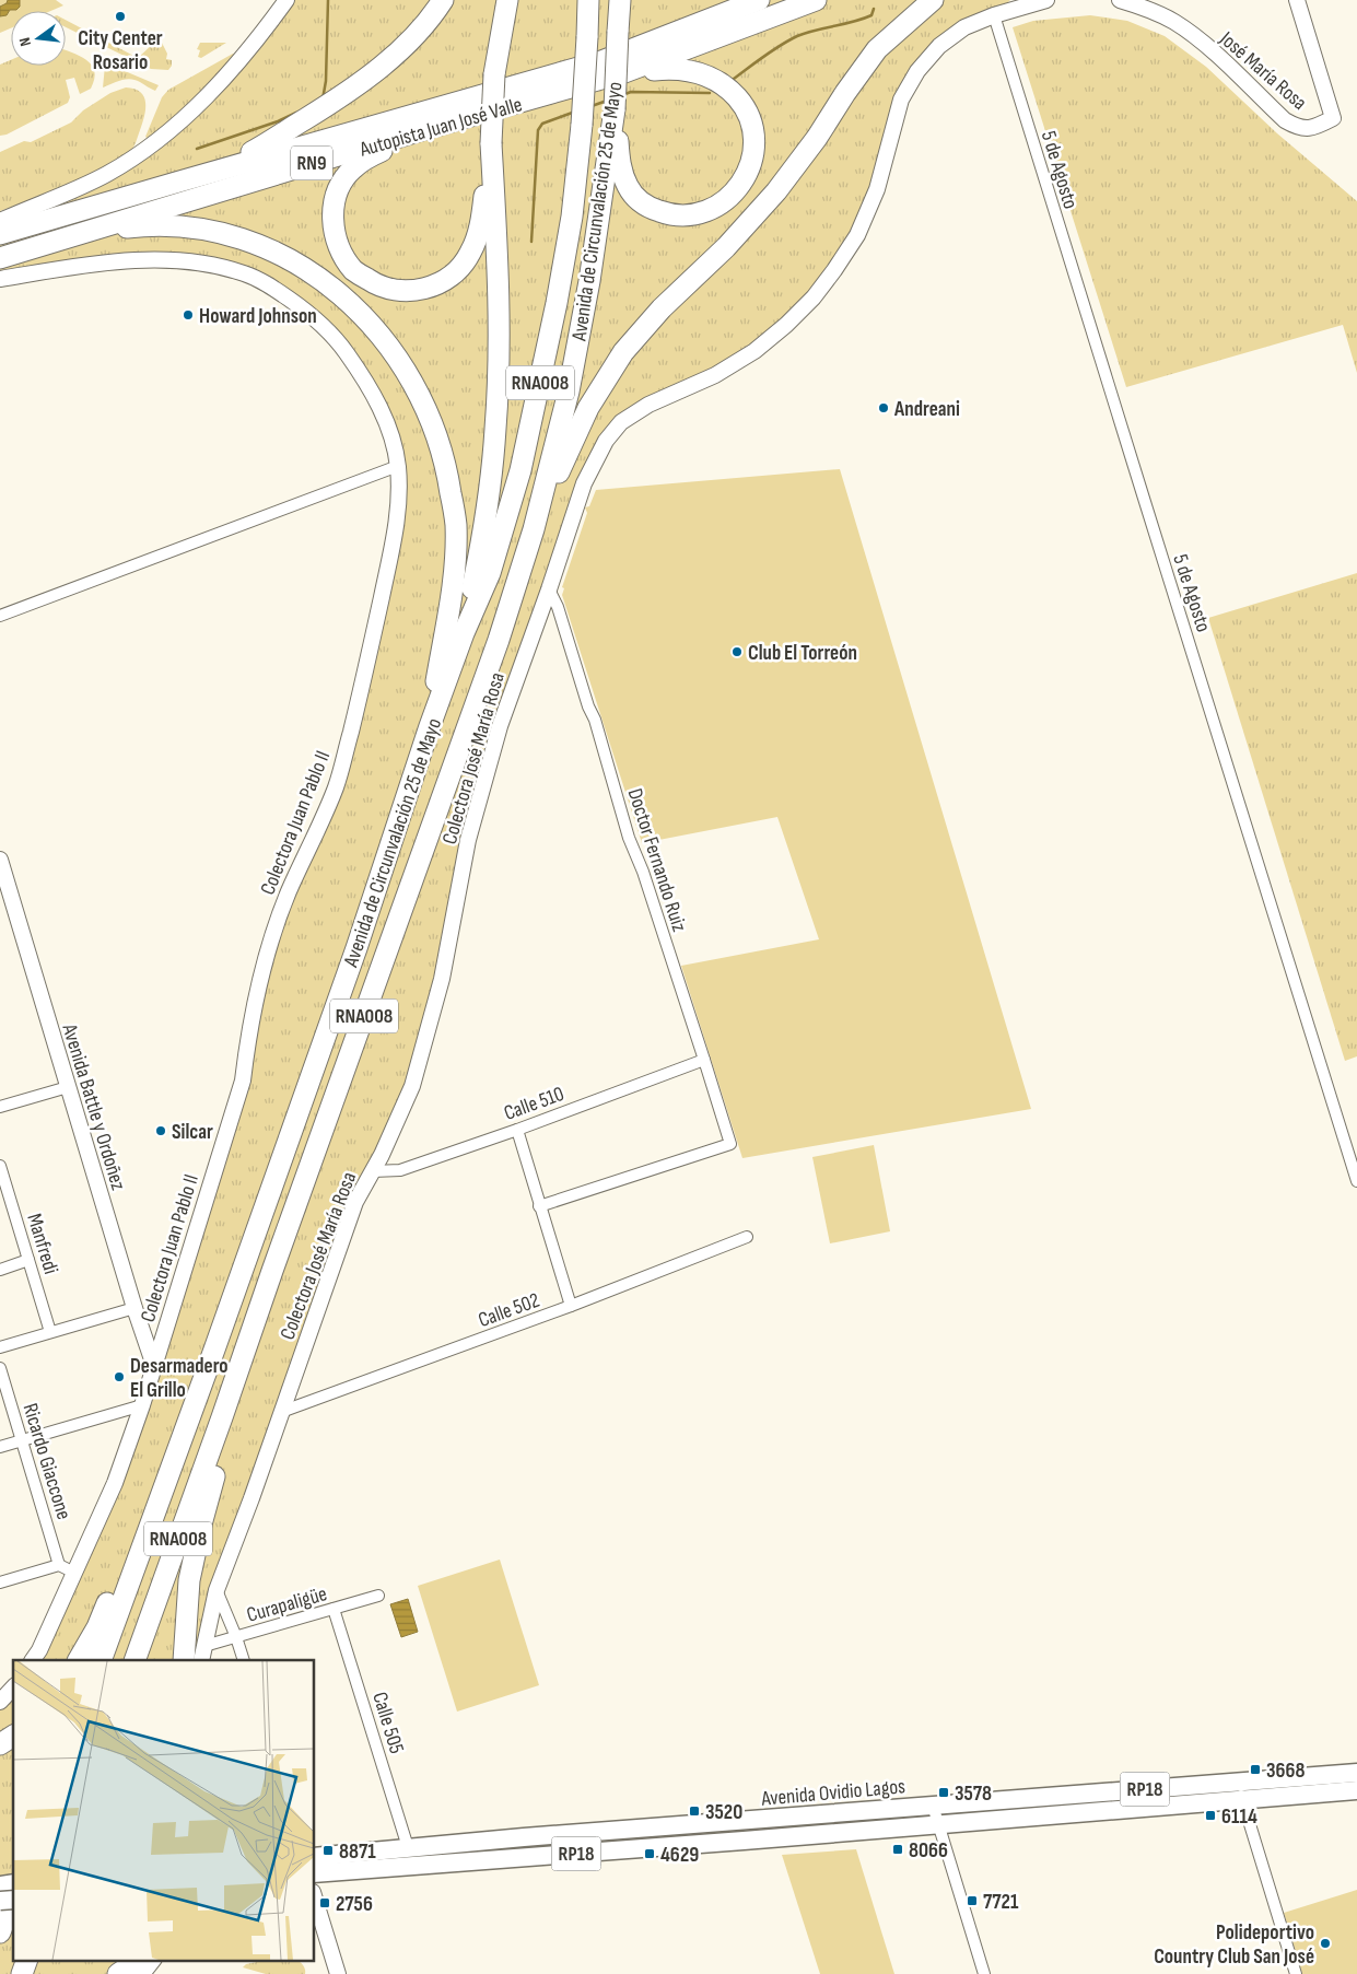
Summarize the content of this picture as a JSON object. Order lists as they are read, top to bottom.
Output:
{
  "streets": {
    "highway": [
      "Autopista Juan José Valle",
      "RN9",
      "Avenida de Circunvalación 25 de Mayo",
      "RNA008"
    ],
    "main road": [
      "José María Rosa",
      "Colectora José María Rosa",
      "Colectora Juan Pablo II",
      "Avenida Battle y Ordoñez",
      "RP18",
      "Avenida Ovidio Lagos"
    ],
    "street": [
      "5 de Agosto",
      "Doctor Fernando Ruiz",
      "Calle 510",
      "Manfredi",
      "Calle 502",
      "Ricardo Giaccone",
      "Curapaligüe",
      "Calle 505"
    ]
  },
  "crossings": [
    ["5 de Agosto", "Colectora José María Rosa"],
    ["Colectora José María Rosa", "Doctor Fernando Ruiz"],
    ["Colectora José María Rosa", "Calle 510"],
    ["Colectora José María Rosa", "Calle 502"],
    ["Colectora José María Rosa", "Curapaligüe"],
    ["Colectora Juan Pablo II", "Avenida Battle y Ordoñez"],
    ["Doctor Fernando Ruiz", "Calle 510"],
    ["Curapaligüe", "Calle 505"],
    ["Calle 505", "Avenida Ovidio Lagos"]
  ],
  "places": {
    "other": [
      "City Center Rosario",
      "Howard Johnson",
      "Andreani",
      "Club El Torreón",
      "Silcar",
      "Desarmadero El Grillo",
      "Polideportivo Country Club San José"
    ],
    "transit": [
      "3668",
      "3578",
      "3520",
      "6114",
      "8066",
      "8871",
      "4629",
      "7721",
      "2756"
    ]
  },
  "north": "left"
}
